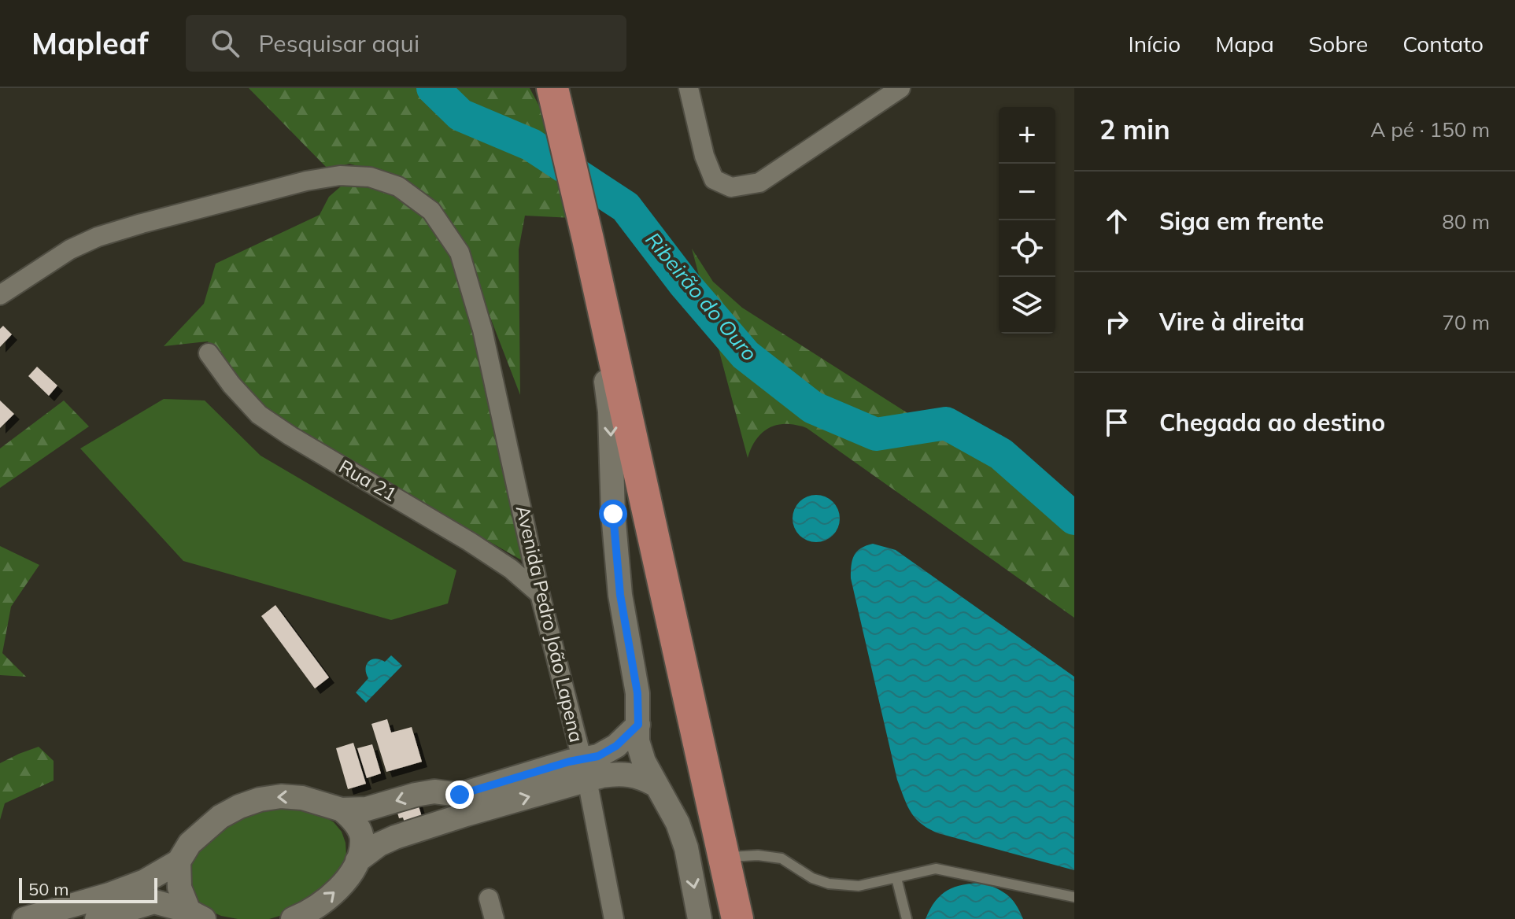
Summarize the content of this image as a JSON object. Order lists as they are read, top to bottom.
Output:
{
  "streets": {
    "street": ["Rua 21", "Avenida Pedro João Lapena"]
  },
  "crossings": [
    ["Rua 21", "Avenida Pedro João Lapena"]
  ],
  "water": ["Ribeirão do Ouro"],
  "scale_bar": "50 m",
  "page": {
    "header": "Mapleaf",
    "search": "Pesquisar aqui",
    "nav": [
      "Início",
      "Mapa",
      "Sobre",
      "Contato"
    ],
    "heading": ["2 min", "A pé · 150 m"],
    "map_buttons": ["+", "−"],
    "list": [
      ["Siga em frente", "80 m"],
      ["Vire à direita", "70 m"],
      "Chegada ao destino"
    ],
    "scale": "50 m"
  }
}
